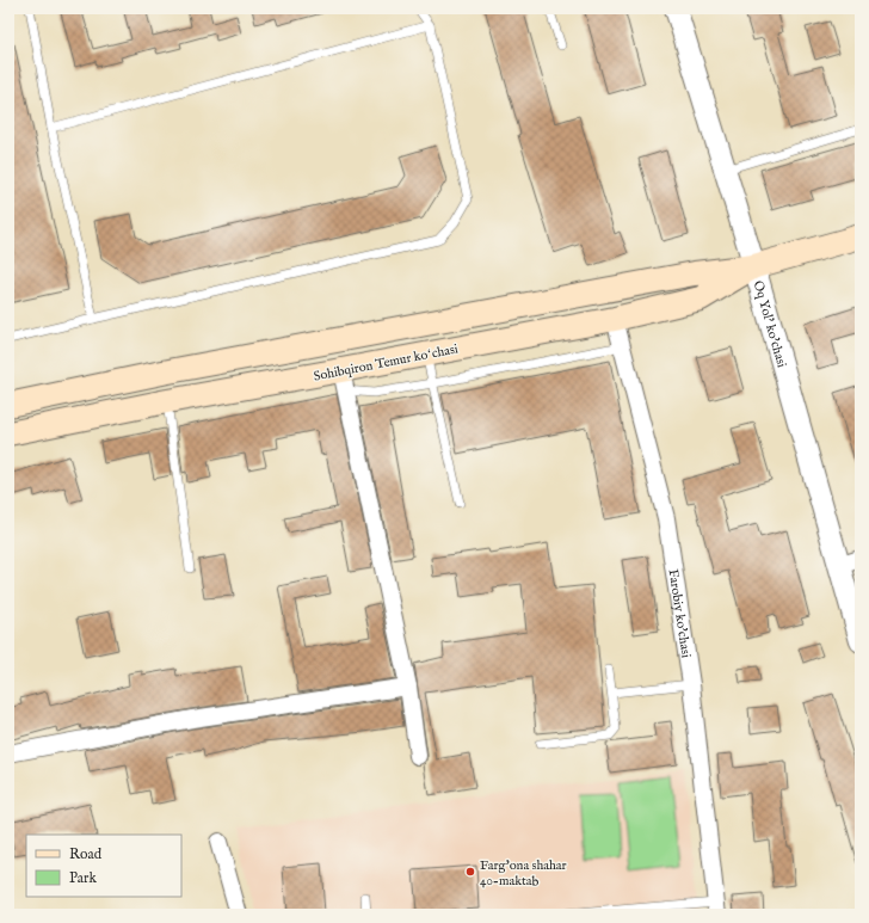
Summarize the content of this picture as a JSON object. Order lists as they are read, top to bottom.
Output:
{
  "streets": {
    "main road": ["Sohibqiron Temur koʻchasi"],
    "street": ["Oq Yol' ko'chasi", "Farobiy ko'chasi"]
  },
  "crossings": [
    ["Oq Yol' ko'chasi", "Sohibqiron Temur koʻchasi"],
    ["Sohibqiron Temur koʻchasi", "Farobiy ko'chasi"]
  ],
  "places": ["Farg'ona shahar 40-maktab"],
  "legend": ["Road", "Park"]
}
